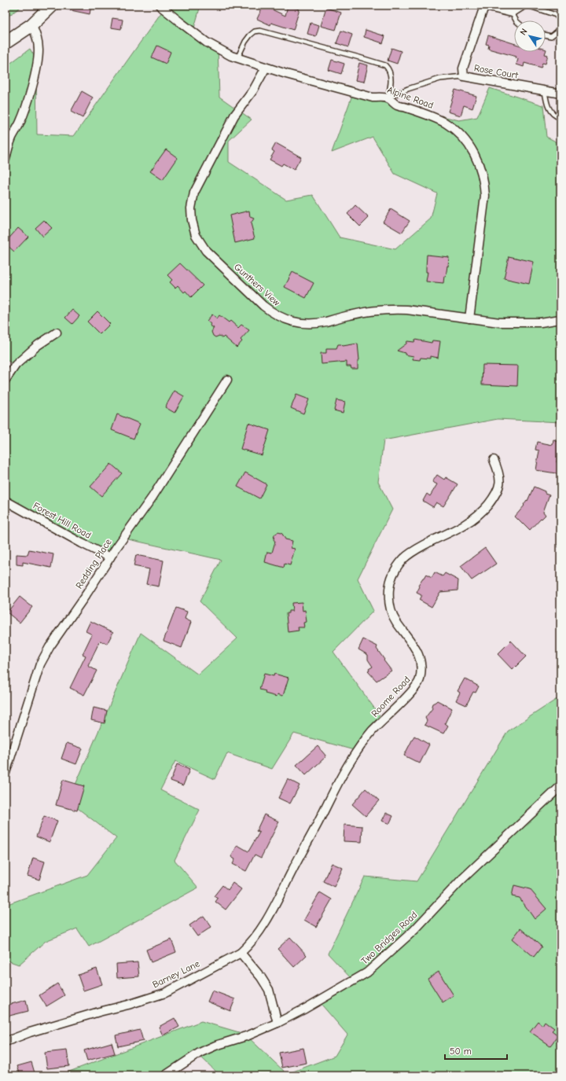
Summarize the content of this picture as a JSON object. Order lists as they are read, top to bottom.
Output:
{
  "streets": {
    "street": [
      "Rose Court",
      "Alpine Road",
      "Gunthers View",
      "Forest Hill Road",
      "Redding Place",
      "Roome Road",
      "Two Bridges Road",
      "Barney Lane"
    ]
  },
  "crossings": [
    ["Alpine Road", "Gunthers View"],
    ["Forest Hill Road", "Redding Place"],
    ["Roome Road", "Barney Lane"]
  ],
  "scale_bar": "50 m",
  "north": "top left"
}
